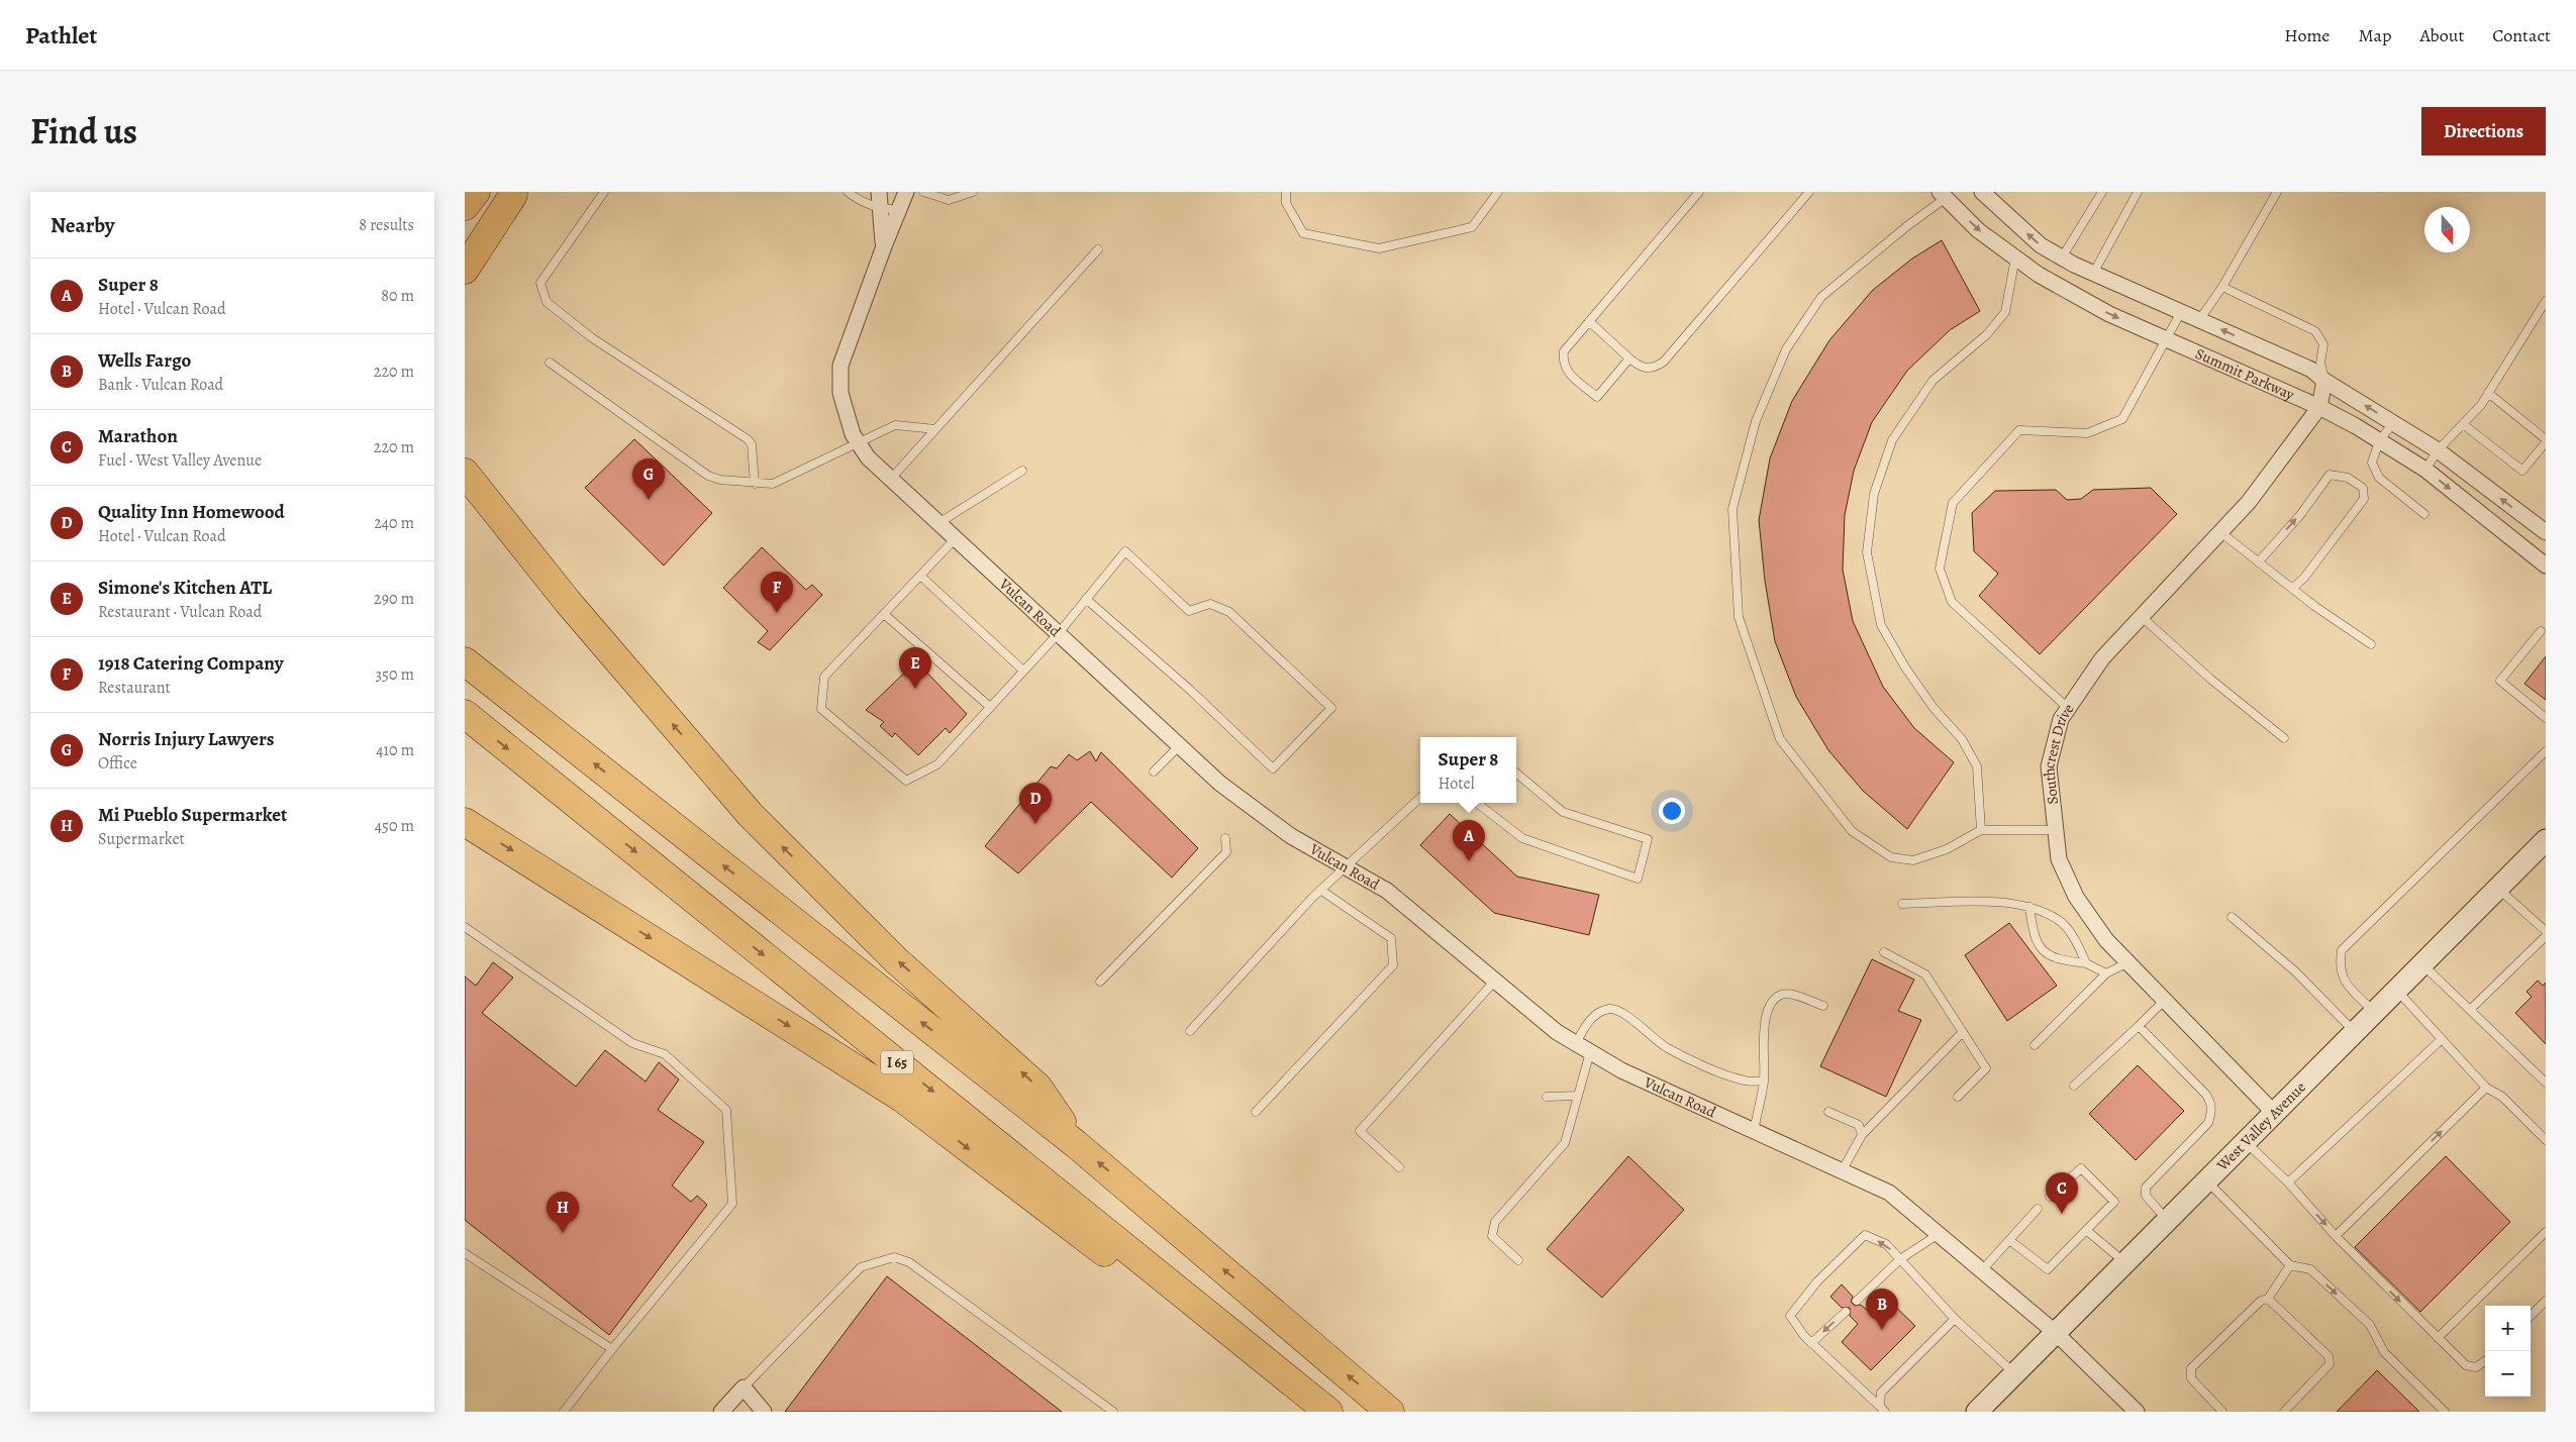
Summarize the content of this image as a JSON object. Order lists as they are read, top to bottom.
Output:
{
  "streets": {
    "highway": ["I 65"],
    "street": [
      "Summit Parkway",
      "Vulcan Road",
      "Southcrest Drive",
      "West Valley Avenue"
    ]
  },
  "crossings": [
    ["Summit Parkway", "Southcrest Drive"],
    ["Vulcan Road", "West Valley Avenue"],
    ["Southcrest Drive", "West Valley Avenue"]
  ],
  "north": "bottom",
  "page": {
    "header": "Pathlet",
    "nav": [
      "Home",
      "Map",
      "About",
      "Contact"
    ],
    "title": "Find us",
    "buttons": "Directions",
    "heading": ["Nearby", "8 results"],
    "list": [
      {
        "mark": "A",
        "name": "Super 8",
        "note": "Hotel · Vulcan Road",
        "value": "80 m"
      },
      {
        "mark": "B",
        "name": "Wells Fargo",
        "note": "Bank · Vulcan Road",
        "value": "220 m"
      },
      {
        "mark": "C",
        "name": "Marathon",
        "note": "Fuel · West Valley Avenue",
        "value": "220 m"
      },
      {
        "mark": "D",
        "name": "Quality Inn Homewood",
        "note": "Hotel · Vulcan Road",
        "value": "240 m"
      },
      {
        "mark": "E",
        "name": "Simone's Kitchen ATL",
        "note": "Restaurant · Vulcan Road",
        "value": "290 m"
      },
      {
        "mark": "F",
        "name": "1918 Catering Company",
        "note": "Restaurant",
        "value": "350 m"
      },
      {
        "mark": "G",
        "name": "Norris Injury Lawyers",
        "note": "Office",
        "value": "410 m"
      },
      {
        "mark": "H",
        "name": "Mi Pueblo Supermarket",
        "note": "Supermarket",
        "value": "450 m"
      }
    ],
    "pins": [
      "G",
      "F",
      "E",
      "D",
      "A",
      "C",
      "H",
      "B"
    ],
    "popup": ["Super 8", "Hotel"],
    "map_buttons": ["+", "−"]
  }
}
